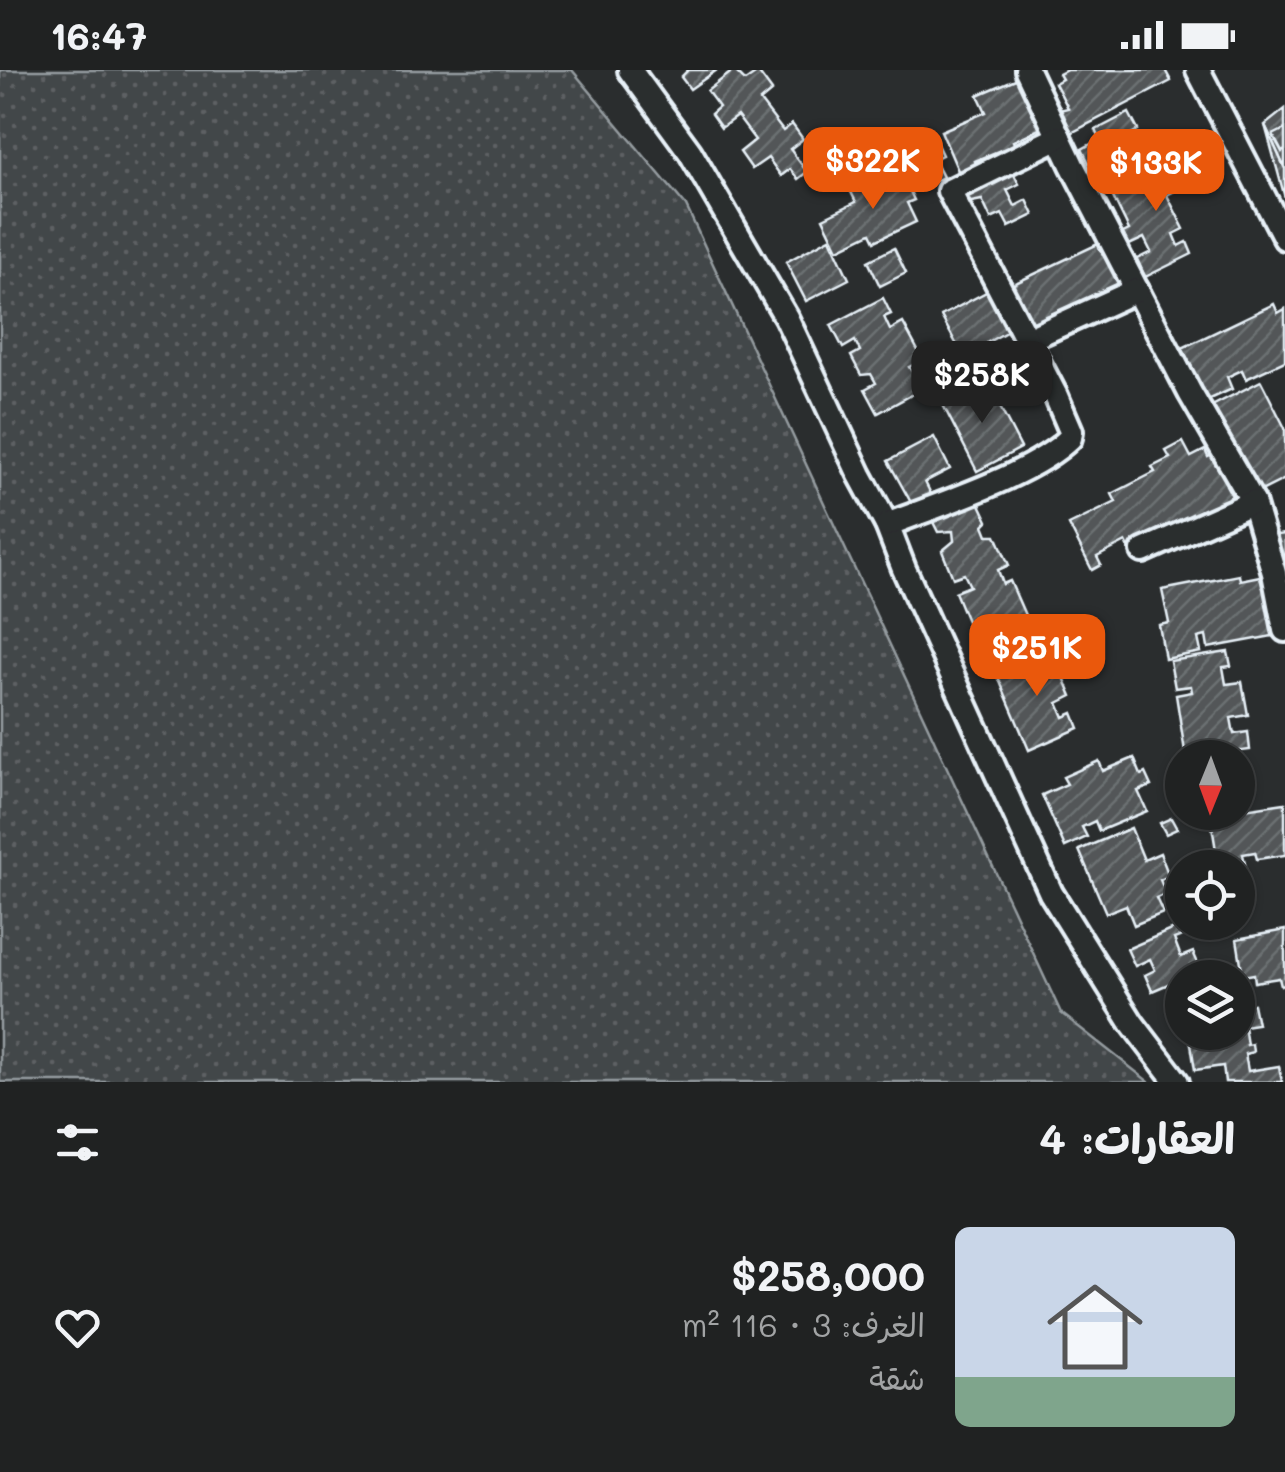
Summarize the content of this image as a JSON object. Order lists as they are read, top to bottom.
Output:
{
  "north": "bottom",
  "page": {
    "status": "16:47",
    "price": [
      "$322K",
      "$133K",
      "$258K",
      "$251K"
    ],
    "heading": "العقارات: 4",
    "list": [
      {
        "name": "$258,000",
        "note": "الغرف: 3 · 116 m² · شقة"
      }
    ]
  }
}
